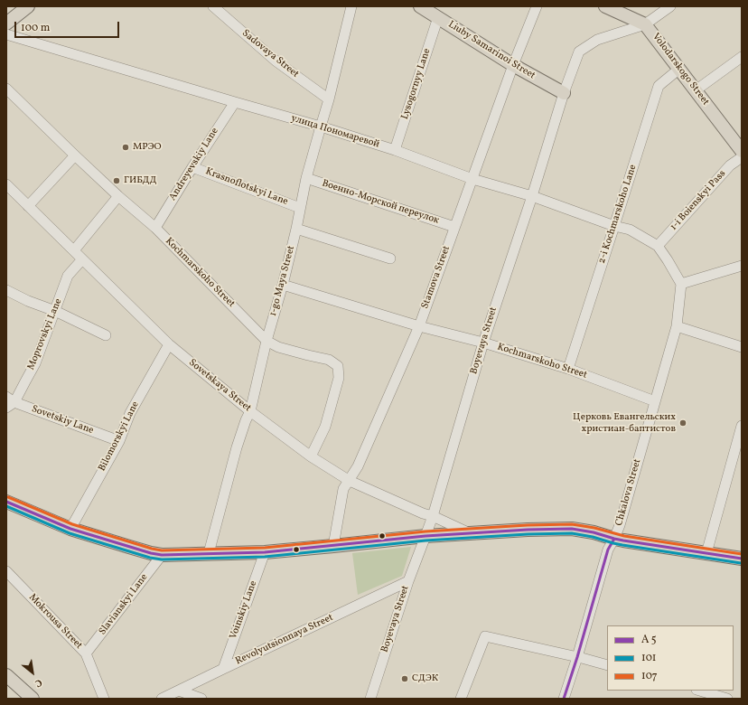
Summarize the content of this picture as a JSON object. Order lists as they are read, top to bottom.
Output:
{
  "streets": {
    "main road": ["Liuby Samarinoi Street", "Volodarskogo Street"],
    "street": [
      "Sadovaya Street",
      "Lysogornyy Lane",
      "улица Пономаревой",
      "Andreyevskiy Lane",
      "Krasnoflotskyi Lane",
      "1-i Boienskyi Pass",
      "Военно-Морской переулок",
      "2-i Kochmarskoho Lane",
      "Kochmarskoho Street",
      "Stamova Street",
      "1-go Maya Street",
      "Moprovskyi Lane",
      "Boyevaya Street",
      "Sovetskaya Street",
      "Sovetskiy Lane",
      "Bilomorskyi Lane",
      "Chkalova Street",
      "Slavianskyi Lane",
      "Voinskiy Lane",
      "Mokrousa Street",
      "Revolyutsionnaya Street"
    ]
  },
  "crossings": [
    ["Liuby Samarinoi Street", "Lysogornyy Lane"],
    ["Liuby Samarinoi Street", "Stamova Street"],
    ["Liuby Samarinoi Street", "Boyevaya Street"],
    ["Sadovaya Street", "1-go Maya Street"],
    ["Volodarskogo Street", "2-i Kochmarskoho Lane"],
    ["Volodarskogo Street", "Boyevaya Street"],
    ["Lysogornyy Lane", "улица Пономаревой"],
    ["улица Пономаревой", "Andreyevskiy Lane"],
    ["улица Пономаревой", "1-i Boienskyi Pass"],
    ["улица Пономаревой", "2-i Kochmarskoho Lane"],
    ["улица Пономаревой", "Stamova Street"],
    ["улица Пономаревой", "1-go Maya Street"],
    ["улица Пономаревой", "Boyevaya Street"],
    ["Andreyevskiy Lane", "Krasnoflotskyi Lane"],
    ["Andreyevskiy Lane", "Kochmarskoho Street"],
    ["Krasnoflotskyi Lane", "1-go Maya Street"],
    ["Военно-Морской переулок", "Stamova Street"],
    ["Военно-Морской переулок", "1-go Maya Street"],
    ["2-i Kochmarskoho Lane", "Kochmarskoho Street"],
    ["Kochmarskoho Street", "Stamova Street"],
    ["Kochmarskoho Street", "1-go Maya Street"],
    ["Kochmarskoho Street", "Boyevaya Street"],
    ["Kochmarskoho Street", "Sovetskaya Street"],
    ["Kochmarskoho Street", "Chkalova Street"],
    ["Stamova Street", "Sovetskaya Street"],
    ["1-go Maya Street", "Sovetskaya Street"],
    ["Moprovskyi Lane", "Sovetskaya Street"],
    ["Moprovskyi Lane", "Sovetskiy Lane"],
    ["Boyevaya Street", "Sovetskaya Street"],
    ["Boyevaya Street", "Revolyutsionnaya Street"],
    ["Sovetskaya Street", "Bilomorskyi Lane"],
    ["Sovetskiy Lane", "Bilomorskyi Lane"],
    ["Slavianskyi Lane", "Mokrousa Street"],
    ["Voinskiy Lane", "Revolyutsionnaya Street"]
  ],
  "places": [
    "МРЭО",
    "ГИБДД",
    "Церковь Евангельских христиан-баптистов",
    "СДЭК"
  ],
  "lines": ["transit line 107", "transit line 101"],
  "legend": ["A 5", "101", "107"],
  "scale_bar": "100 m",
  "north": "bottom right"
}
